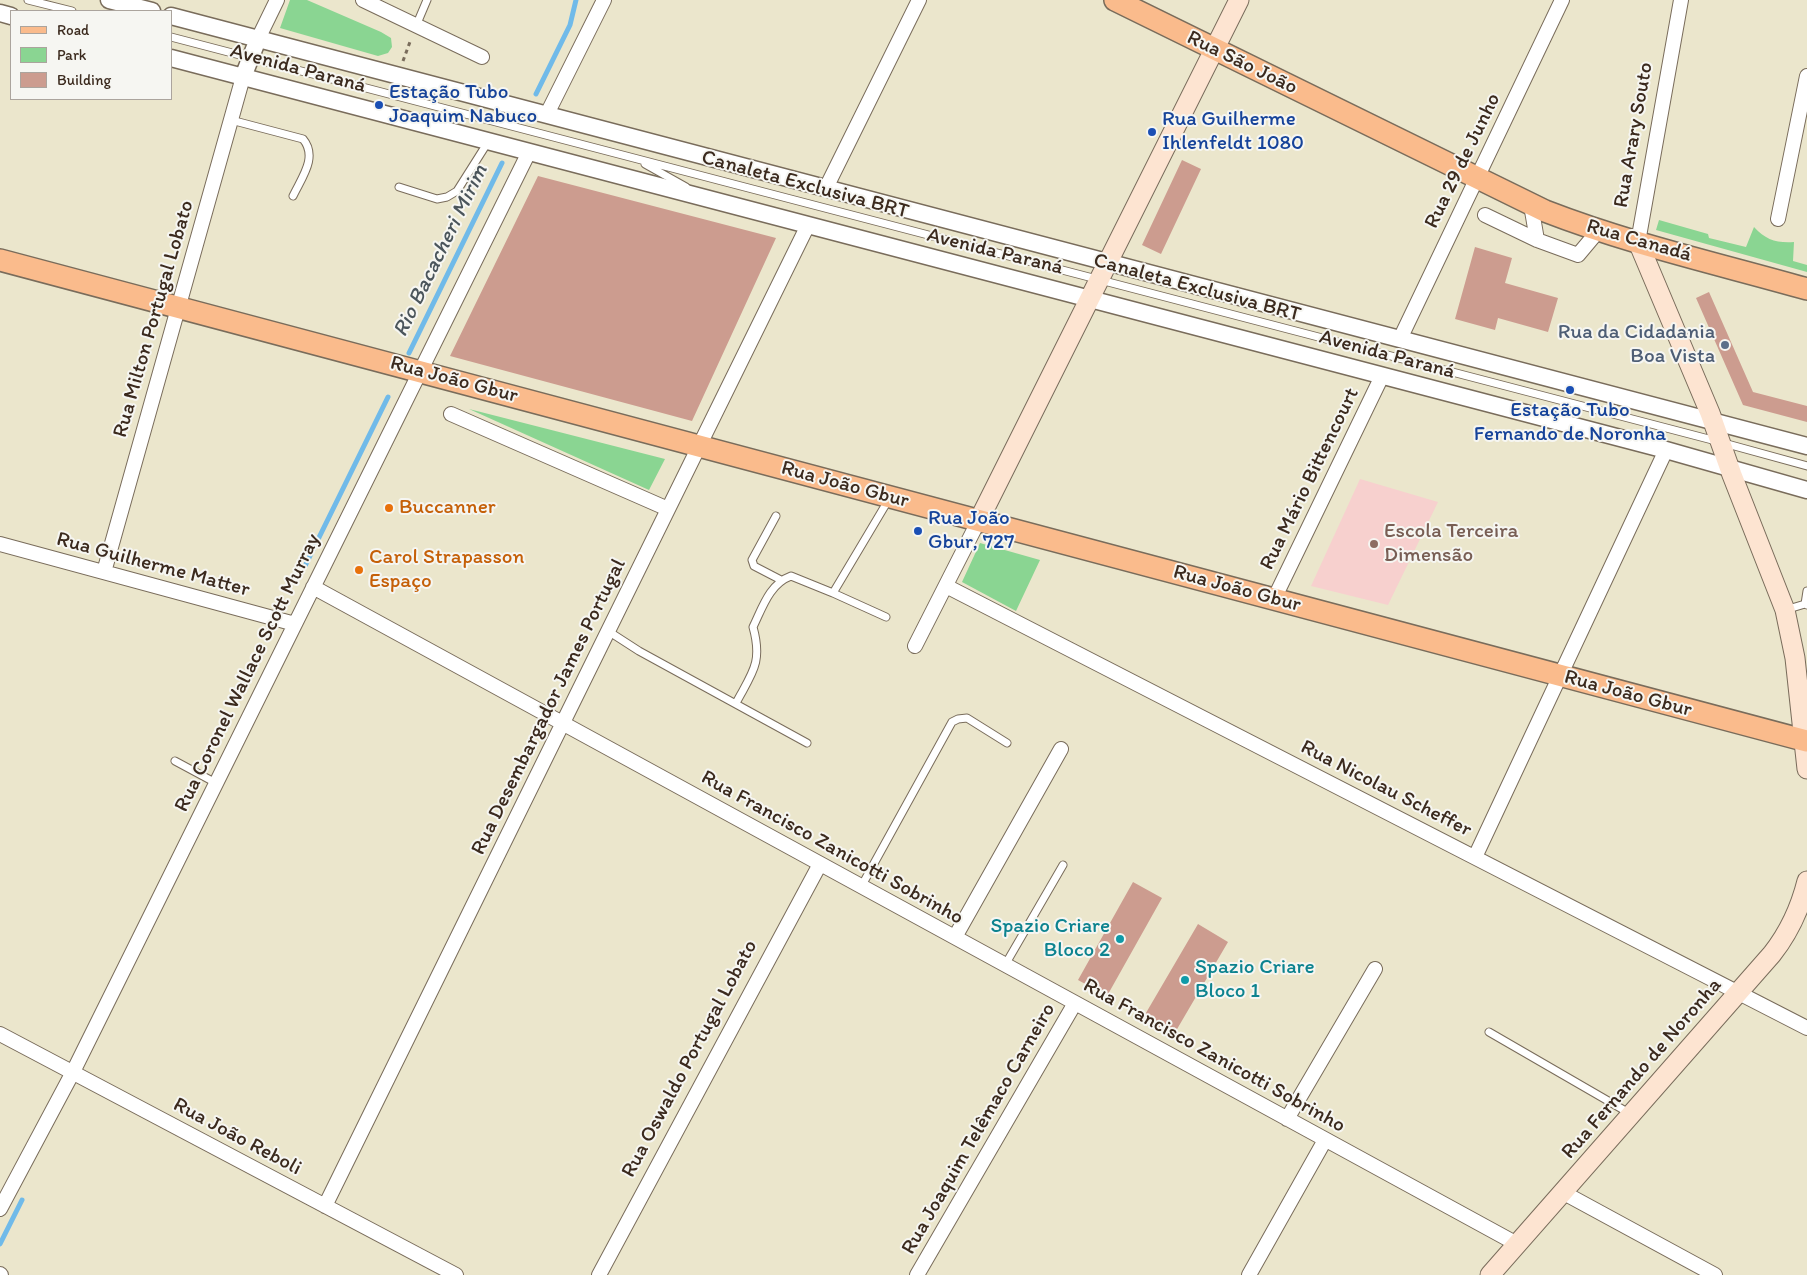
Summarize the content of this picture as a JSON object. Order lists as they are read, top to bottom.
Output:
{
  "streets": {
    "main road": [
      "Rua São João",
      "Rua Canadá",
      "Rua João Gbur",
      "Rua Fernando de Noronha"
    ],
    "street": [
      "Avenida Paraná",
      "Rua Arary Souto",
      "Rua 29 de Junho",
      "Rua Milton Portugal Lobato",
      "Rua Mário Bittencourt",
      "Rua Guilherme Matter",
      "Rua Coronel Wallace Scott Murray",
      "Rua Desembargador James Portugal",
      "Rua Nicolau Scheffer",
      "Rua Francisco Zanicotti Sobrinho",
      "Rua Oswaldo Portugal Lobato",
      "Rua Joaquim Telêmaco Carneiro",
      "Rua João Reboli"
    ],
    "lane": ["Canaleta Exclusiva BRT"]
  },
  "crossings": [
    ["Rua São João", "Rua 29 de Junho"],
    ["Rua São João", "Rua Canadá"],
    ["Avenida Paraná", "Rua 29 de Junho"],
    ["Avenida Paraná", "Rua Milton Portugal Lobato"],
    ["Avenida Paraná", "Rua Mário Bittencourt"],
    ["Avenida Paraná", "Rua Coronel Wallace Scott Murray"],
    ["Avenida Paraná", "Rua Desembargador James Portugal"],
    ["Rua Arary Souto", "Rua Canadá"],
    ["Rua 29 de Junho", "Rua Canadá"],
    ["Rua Milton Portugal Lobato", "Rua João Gbur"],
    ["Rua Milton Portugal Lobato", "Rua Guilherme Matter"],
    ["Rua João Gbur", "Rua Mário Bittencourt"],
    ["Rua João Gbur", "Rua Coronel Wallace Scott Murray"],
    ["Rua João Gbur", "Rua Desembargador James Portugal"],
    ["Rua Guilherme Matter", "Rua Coronel Wallace Scott Murray"],
    ["Rua Coronel Wallace Scott Murray", "Rua Francisco Zanicotti Sobrinho"],
    ["Rua Coronel Wallace Scott Murray", "Rua João Reboli"],
    ["Rua Desembargador James Portugal", "Rua Francisco Zanicotti Sobrinho"],
    ["Rua Desembargador James Portugal", "Rua João Reboli"],
    ["Rua Nicolau Scheffer", "Rua Fernando de Noronha"],
    ["Rua Francisco Zanicotti Sobrinho", "Rua Oswaldo Portugal Lobato"],
    ["Rua Francisco Zanicotti Sobrinho", "Rua Fernando de Noronha"],
    ["Rua Francisco Zanicotti Sobrinho", "Rua Joaquim Telêmaco Carneiro"]
  ],
  "water": ["Rio Bacacheri Mirim"],
  "places": [
    "Estação Tubo Joaquim Nabuco",
    "Rua Guilherme Ihlenfeldt 1080",
    "Rua da Cidadania Boa Vista",
    "Estação Tubo Fernando de Noronha",
    "Buccanner",
    "Rua João Gbur, 727",
    "Escola Terceira Dimensão",
    "Carol Strapasson Espaço",
    "Spazio Criare Bloco 2",
    "Spazio Criare Bloco 1"
  ],
  "legend": ["Road", "Park", "Building"]
}
